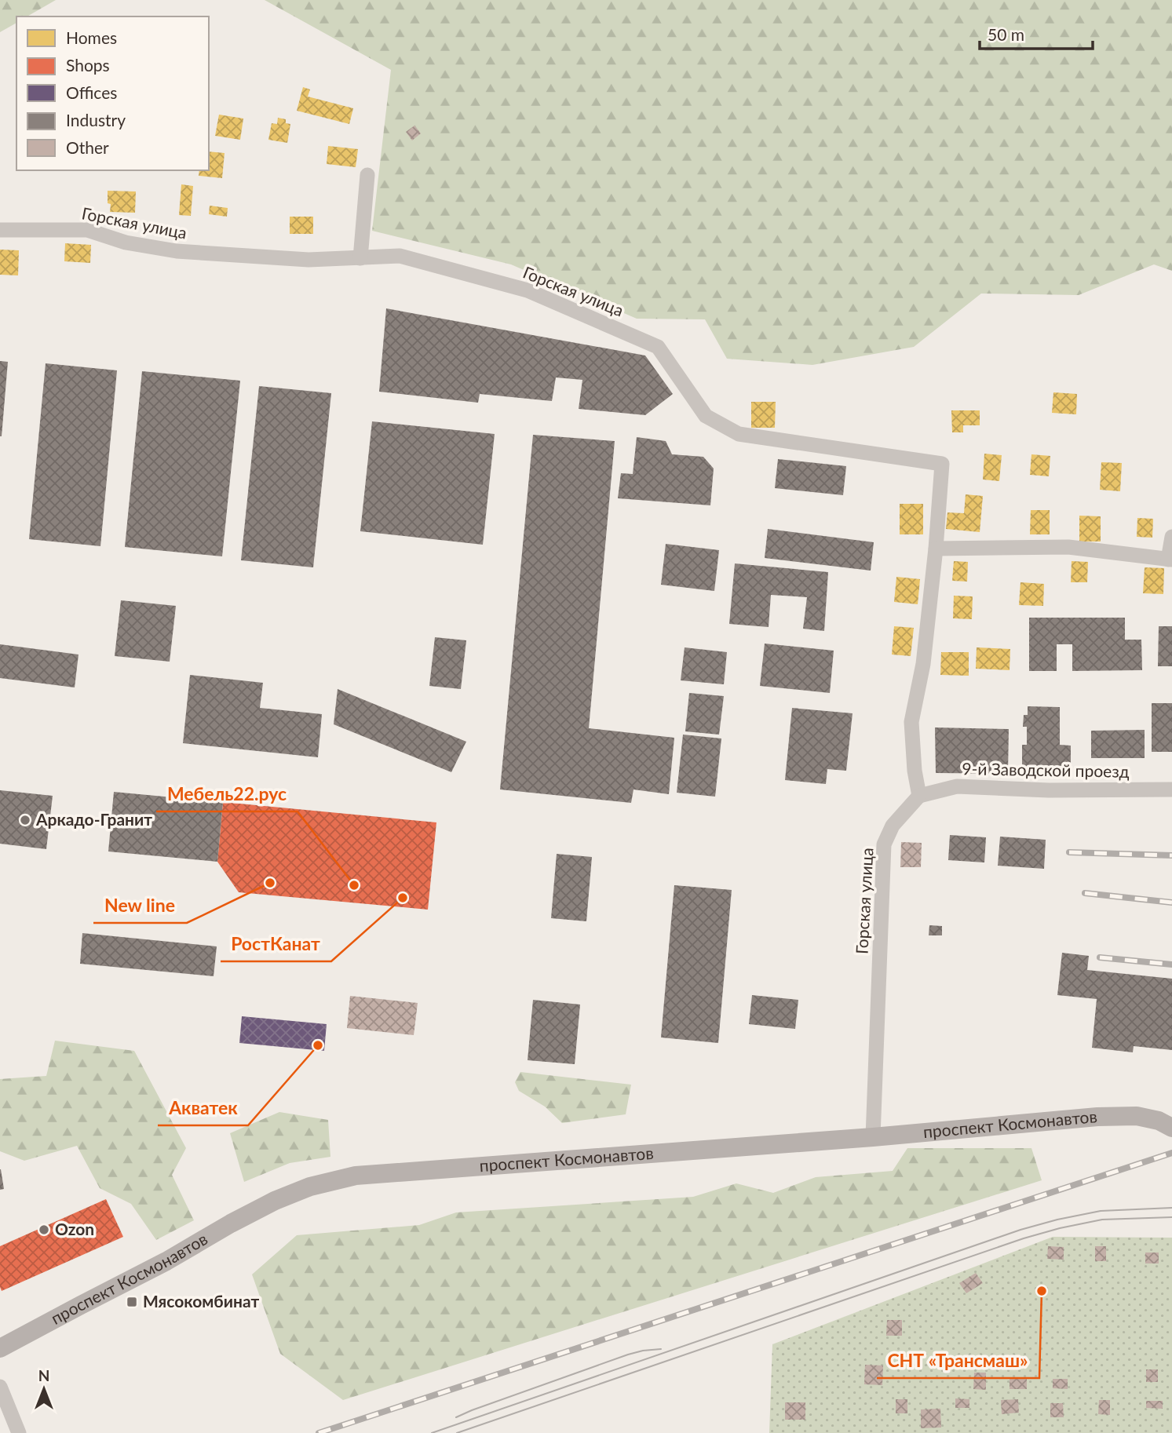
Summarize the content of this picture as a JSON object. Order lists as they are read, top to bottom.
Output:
{
  "streets": {
    "main road": ["проспект Космонавтов"],
    "street": ["Горская улица", "9-й Заводской проезд"]
  },
  "crossings": [
    ["Горская улица", "9-й Заводской проезд"],
    ["Горская улица", "проспект Космонавтов"]
  ],
  "places": {
    "other": [
      "Аркадо-Гранит",
      "New line",
      "Мебель22.рус",
      "РостКанат",
      "Акватек",
      "Ozon",
      "СНТ «Трансмаш»"
    ],
    "transit": ["Мясокомбинат"]
  },
  "legend": [
    "Homes",
    "Shops",
    "Offices",
    "Industry",
    "Other"
  ],
  "scale_bar": "50 m",
  "north": "top"
}
